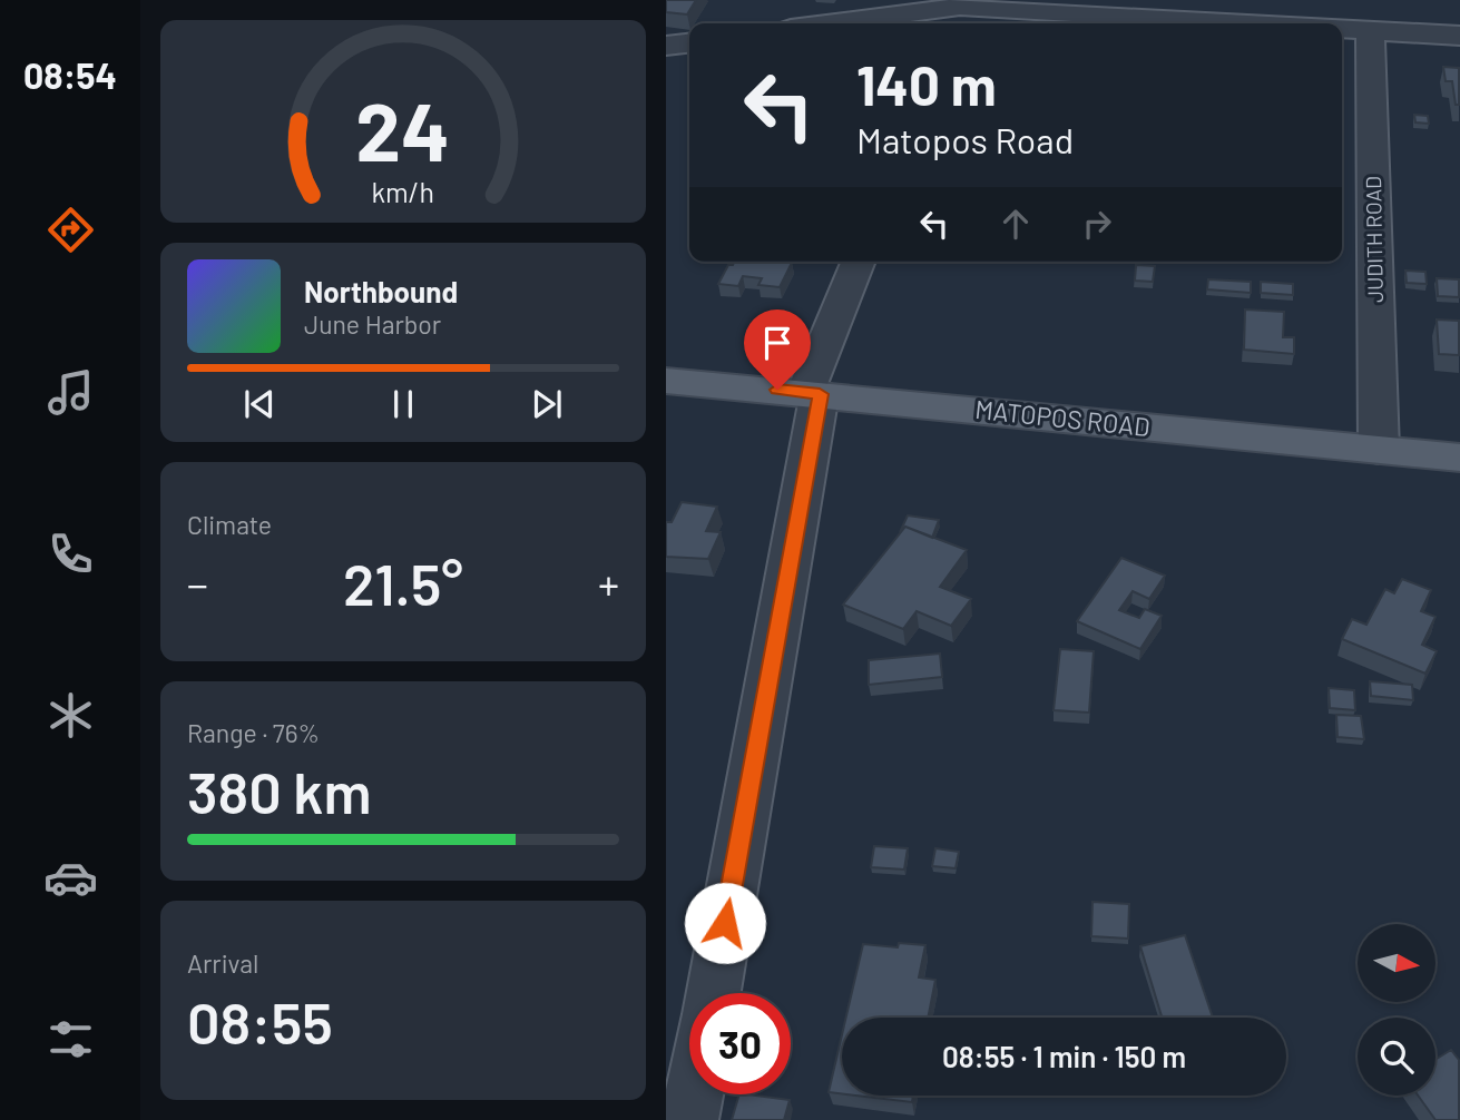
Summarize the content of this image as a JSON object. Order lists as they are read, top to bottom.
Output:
{
  "streets": {
    "main road": ["MATOPOS ROAD"],
    "street": ["JUDITH ROAD"]
  },
  "crossings": [
    ["JUDITH ROAD", "MATOPOS ROAD"]
  ],
  "north": "right",
  "page": {
    "tabs": "08:54",
    "turn": ["140 m", "Matopos Road"],
    "song": ["Northbound", "June Harbor"],
    "tile": [
      "Climate",
      ["Range · 76%", "380 km"],
      ["Arrival", "08:55"]
    ],
    "heat": ["−", "21.5°", "+"],
    "limit": "30",
    "trip": "08:55 · 1 min · 150 m",
    "gauge": ["24", "km/h"]
  }
}
